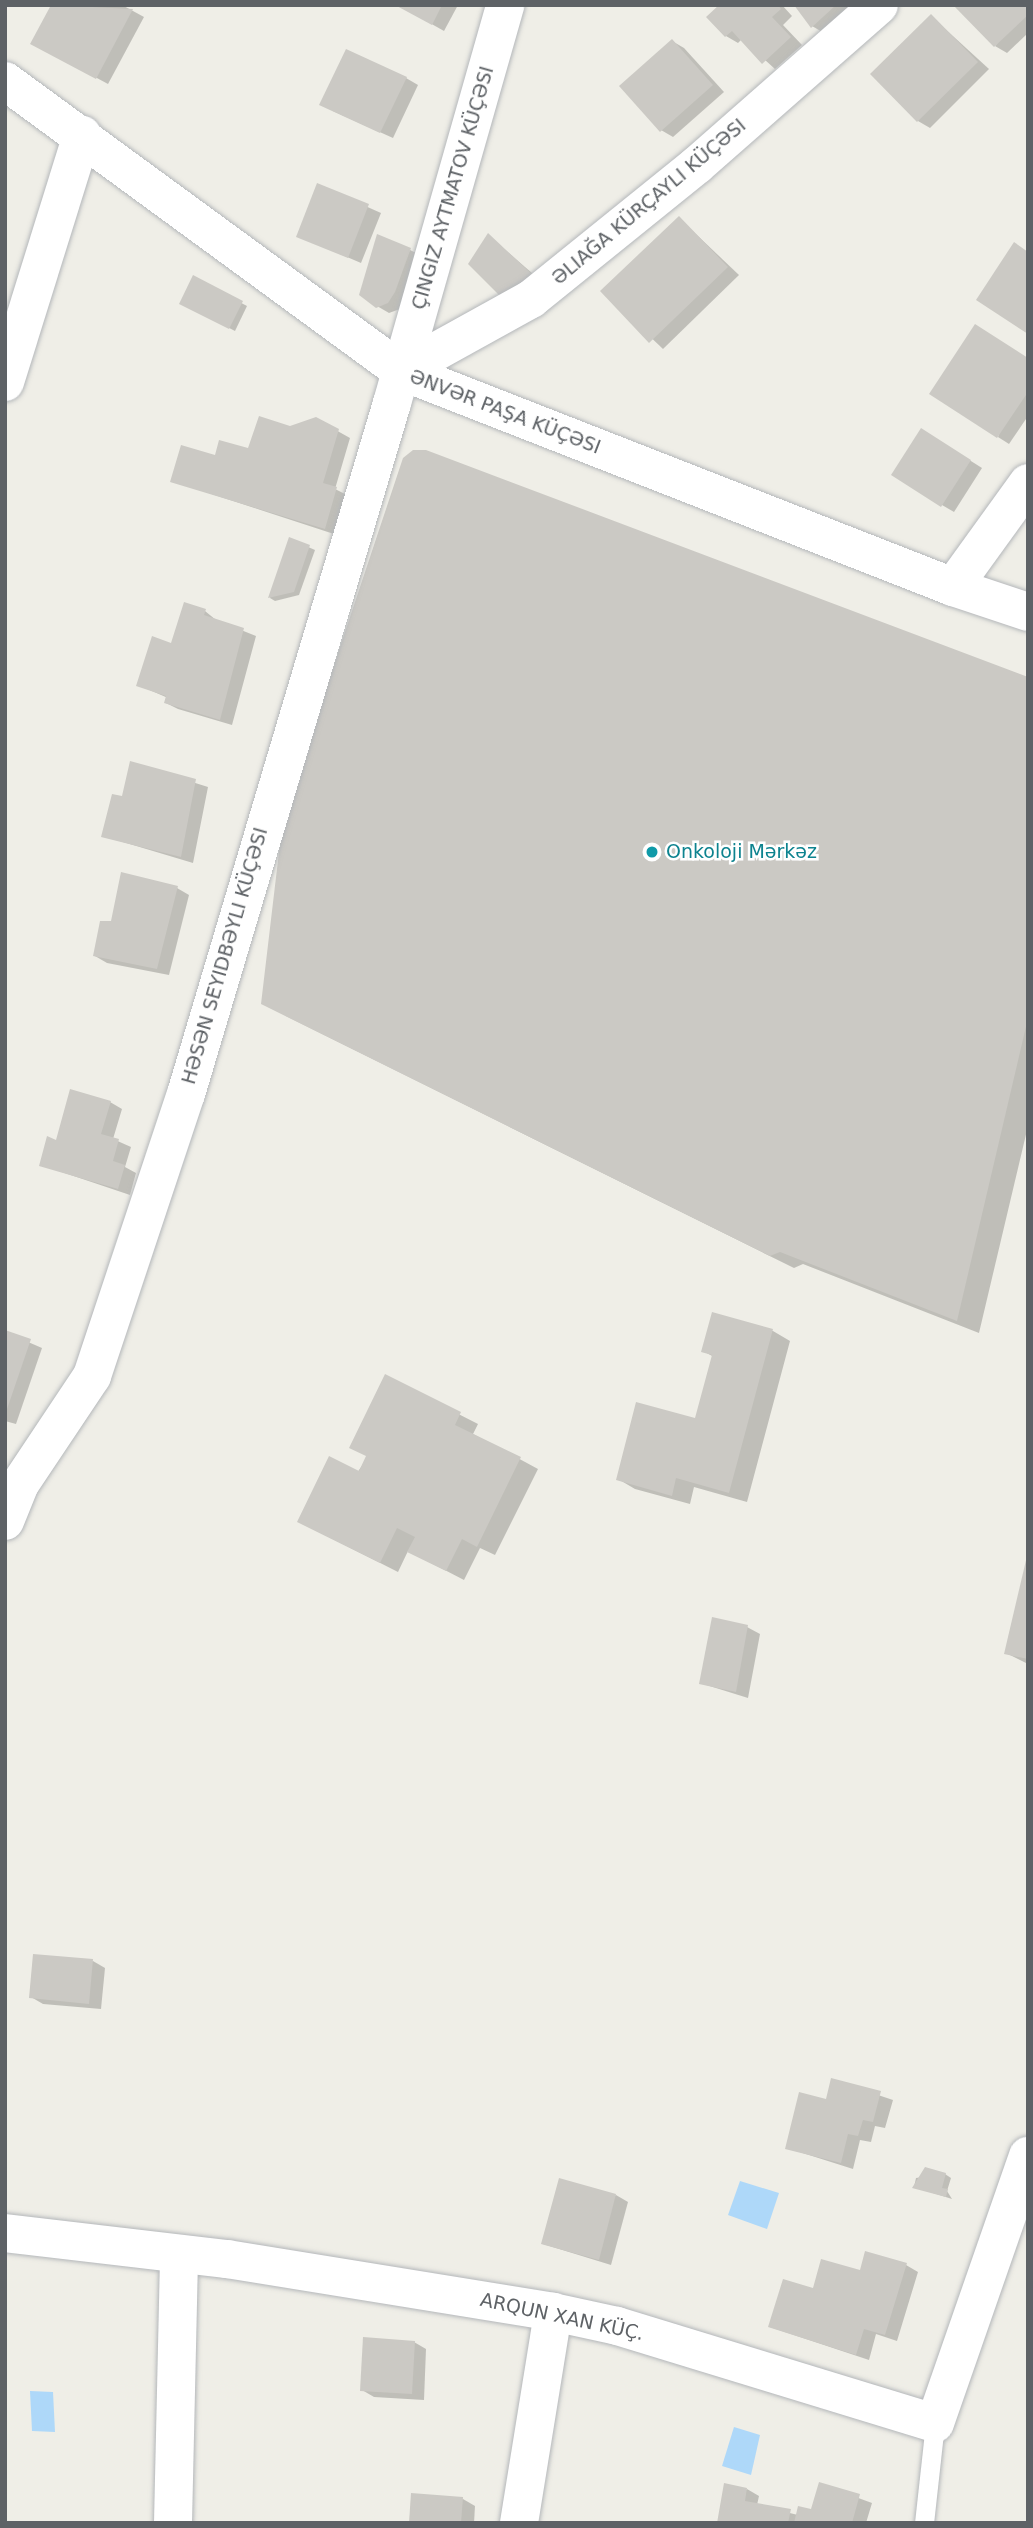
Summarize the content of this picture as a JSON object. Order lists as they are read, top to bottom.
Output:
{
  "streets": {
    "street": [
      "ÇINGIZ AYTMATOV KÜÇƏSI",
      "ƏNVƏR PAŞA KÜÇƏSI",
      "HƏSƏN SEYIDBƏYLI KÜÇƏSI",
      "ARQUN XAN KÜÇ."
    ]
  },
  "crossings": [
    ["ÇINGIZ AYTMATOV KÜÇƏSI", "ƏNVƏR PAŞA KÜÇƏSI"],
    ["ÇINGIZ AYTMATOV KÜÇƏSI", "HƏSƏN SEYIDBƏYLI KÜÇƏSI"],
    ["ƏNVƏR PAŞA KÜÇƏSI", "HƏSƏN SEYIDBƏYLI KÜÇƏSI"]
  ],
  "places": ["Onkoloji Mərkəz"]
}
